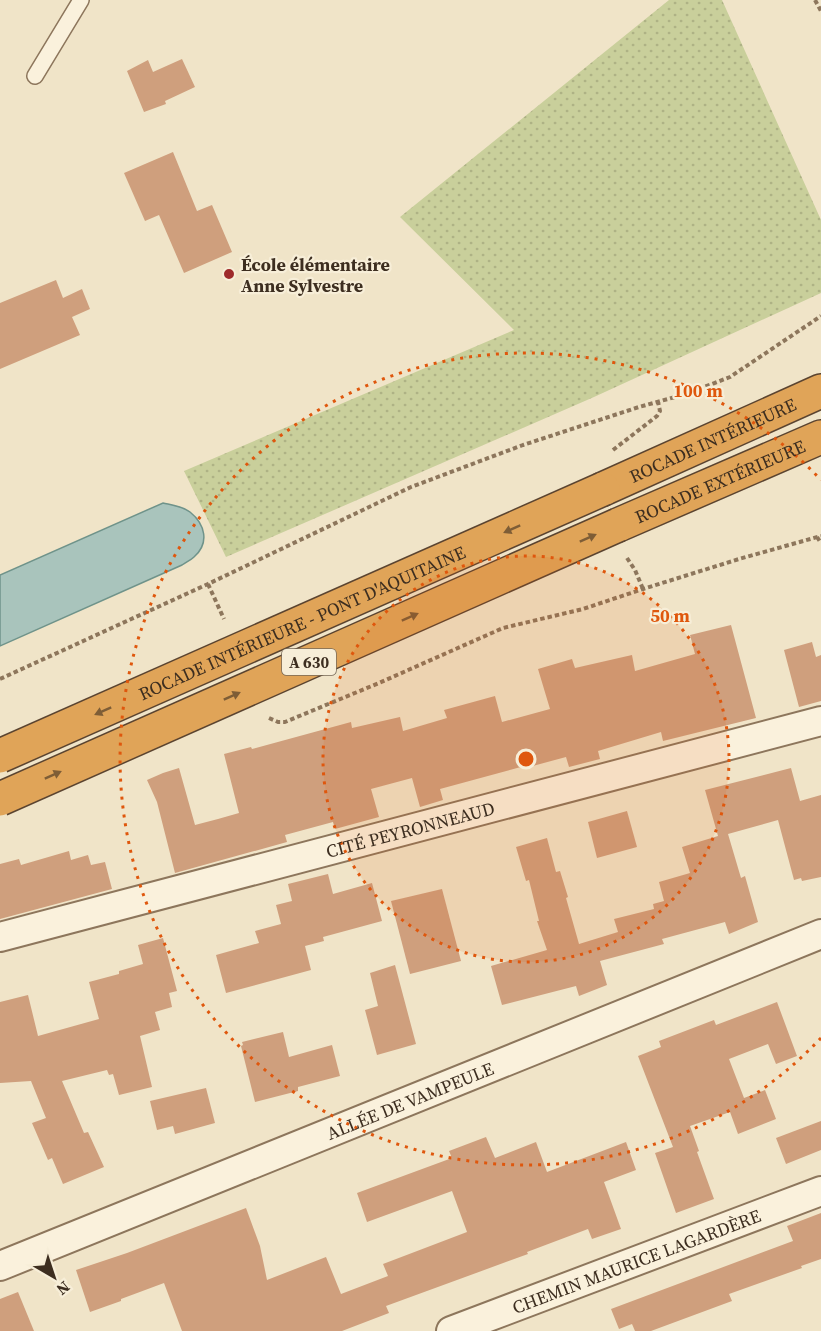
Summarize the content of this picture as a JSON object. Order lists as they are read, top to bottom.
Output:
{
  "streets": {
    "highway": [
      "ROCADE INTÉRIEURE",
      "ROCADE EXTÉRIEURE",
      "ROCADE INTÉRIEURE - PONT D'AQUITAINE",
      "A 630"
    ],
    "street": ["CITÉ PEYRONNEAUD", "ALLÉE DE VAMPEULE", "CHEMIN MAURICE LAGARDÈRE"]
  },
  "crossings": [
    ["ROCADE INTÉRIEURE", "ROCADE INTÉRIEURE - PONT D'AQUITAINE"]
  ],
  "one_way": ["ROCADE EXTÉRIEURE", "ROCADE INTÉRIEURE - PONT D'AQUITAINE"],
  "places": ["École élémentaire Anne Sylvestre"],
  "north": "bottom right",
  "rings": ["100 m", "50 m"]
}
